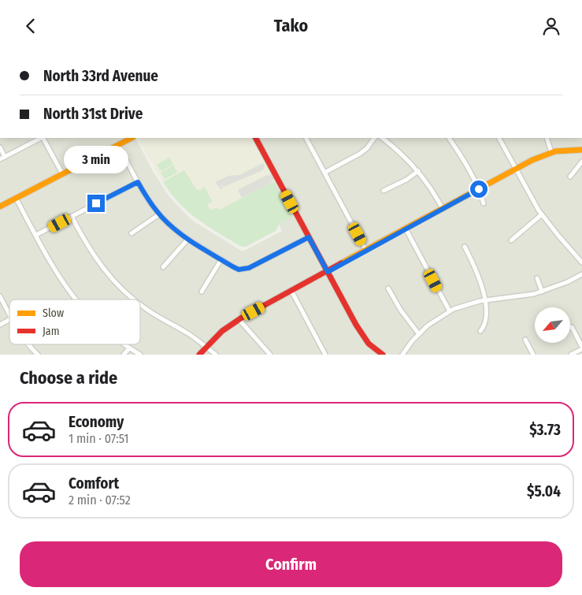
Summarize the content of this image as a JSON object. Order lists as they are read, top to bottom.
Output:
{
  "legend": ["Slow", "Jam"],
  "north": "bottom left",
  "page": {
    "header": "Tako",
    "banner": ["North 33rd Avenue", "North 31st Drive"],
    "bubble": "3 min",
    "heading": "Choose a ride",
    "list": [
      {
        "name": "Economy",
        "note": "1 min · 07:51",
        "value": "$3.73"
      },
      {
        "name": "Comfort",
        "note": "2 min · 07:52",
        "value": "$5.04"
      }
    ],
    "buttons": "Confirm"
  }
}
